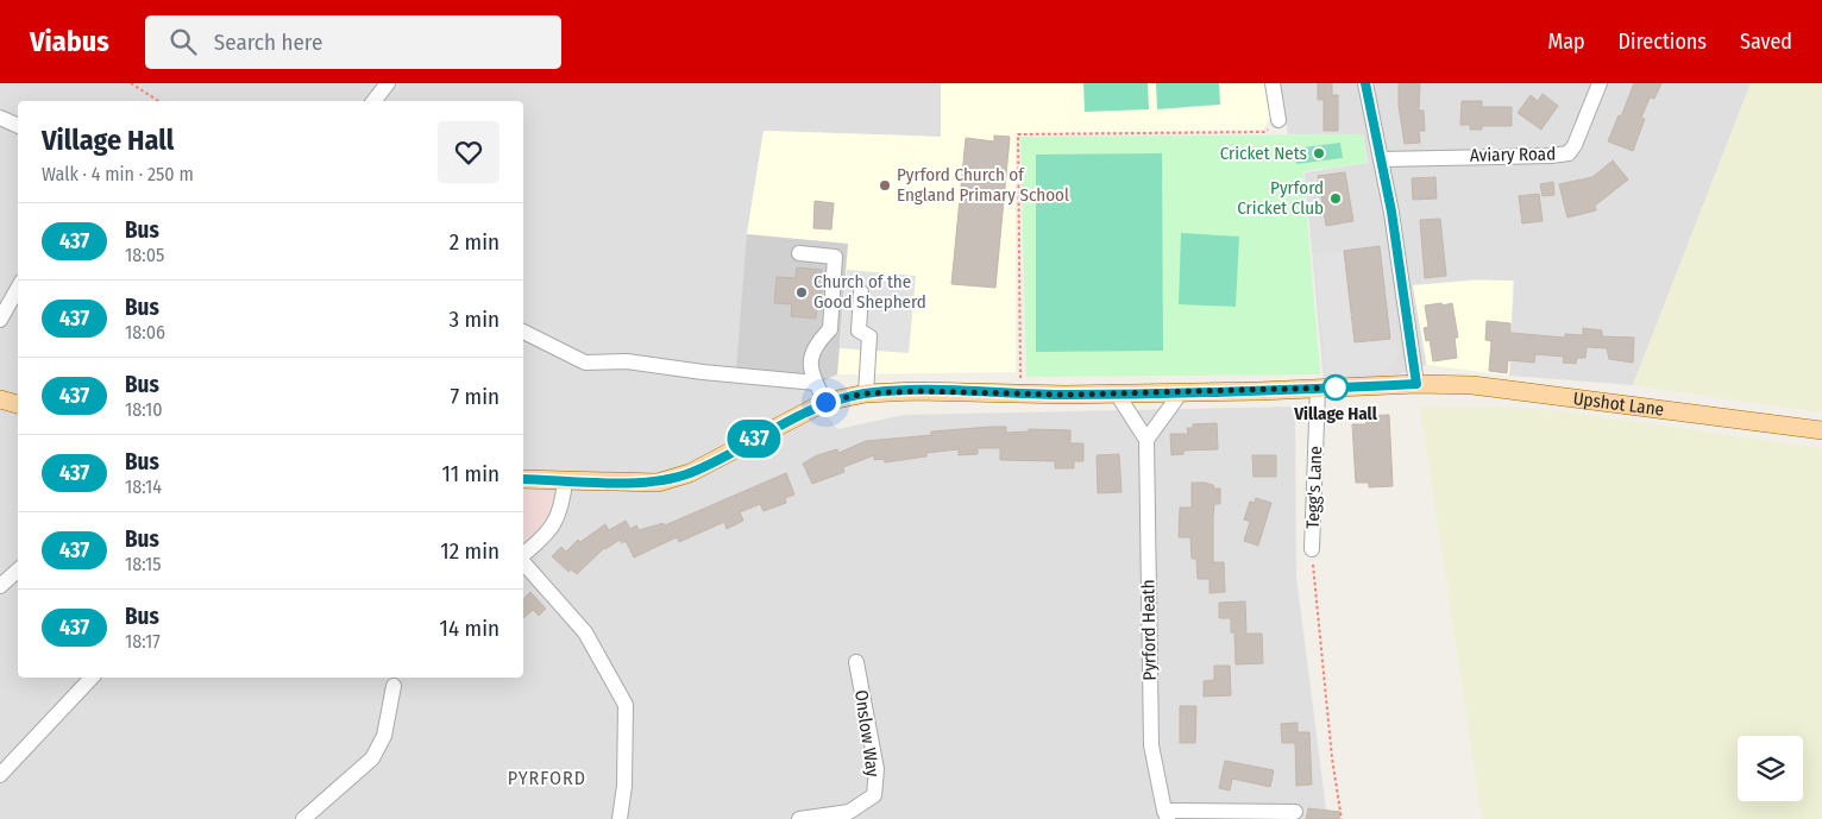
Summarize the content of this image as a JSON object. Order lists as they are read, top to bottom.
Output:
{
  "streets": {
    "main road": ["Upshot Lane"],
    "street": [
      "Aviary Road",
      "Tegg's Lane",
      "Pyrford Heath",
      "Onslow Way"
    ]
  },
  "crossings": [
    ["Upshot Lane", "Tegg's Lane"]
  ],
  "districts": ["PYRFORD"],
  "places": [
    "Cricket Nets",
    "Pyrford Church of England Primary School",
    "Pyrford Cricket Club",
    "Church of the Good Shepherd",
    "Village Hall"
  ],
  "lines": ["bus line 437"],
  "page": {
    "header": "Viabus",
    "search": "Search here",
    "nav": ["Map", "Directions", "Saved"],
    "on_map": "437",
    "heading": ["Village Hall", "Walk · 4 min · 250 m"],
    "list": [
      {
        "mark": "437",
        "name": "Bus",
        "note": "18:05",
        "value": "2 min"
      },
      {
        "mark": "437",
        "name": "Bus",
        "note": "18:06",
        "value": "3 min"
      },
      {
        "mark": "437",
        "name": "Bus",
        "note": "18:10",
        "value": "7 min"
      },
      {
        "mark": "437",
        "name": "Bus",
        "note": "18:14",
        "value": "11 min"
      },
      {
        "mark": "437",
        "name": "Bus",
        "note": "18:15",
        "value": "12 min"
      },
      {
        "mark": "437",
        "name": "Bus",
        "note": "18:17",
        "value": "14 min"
      }
    ]
  }
}
